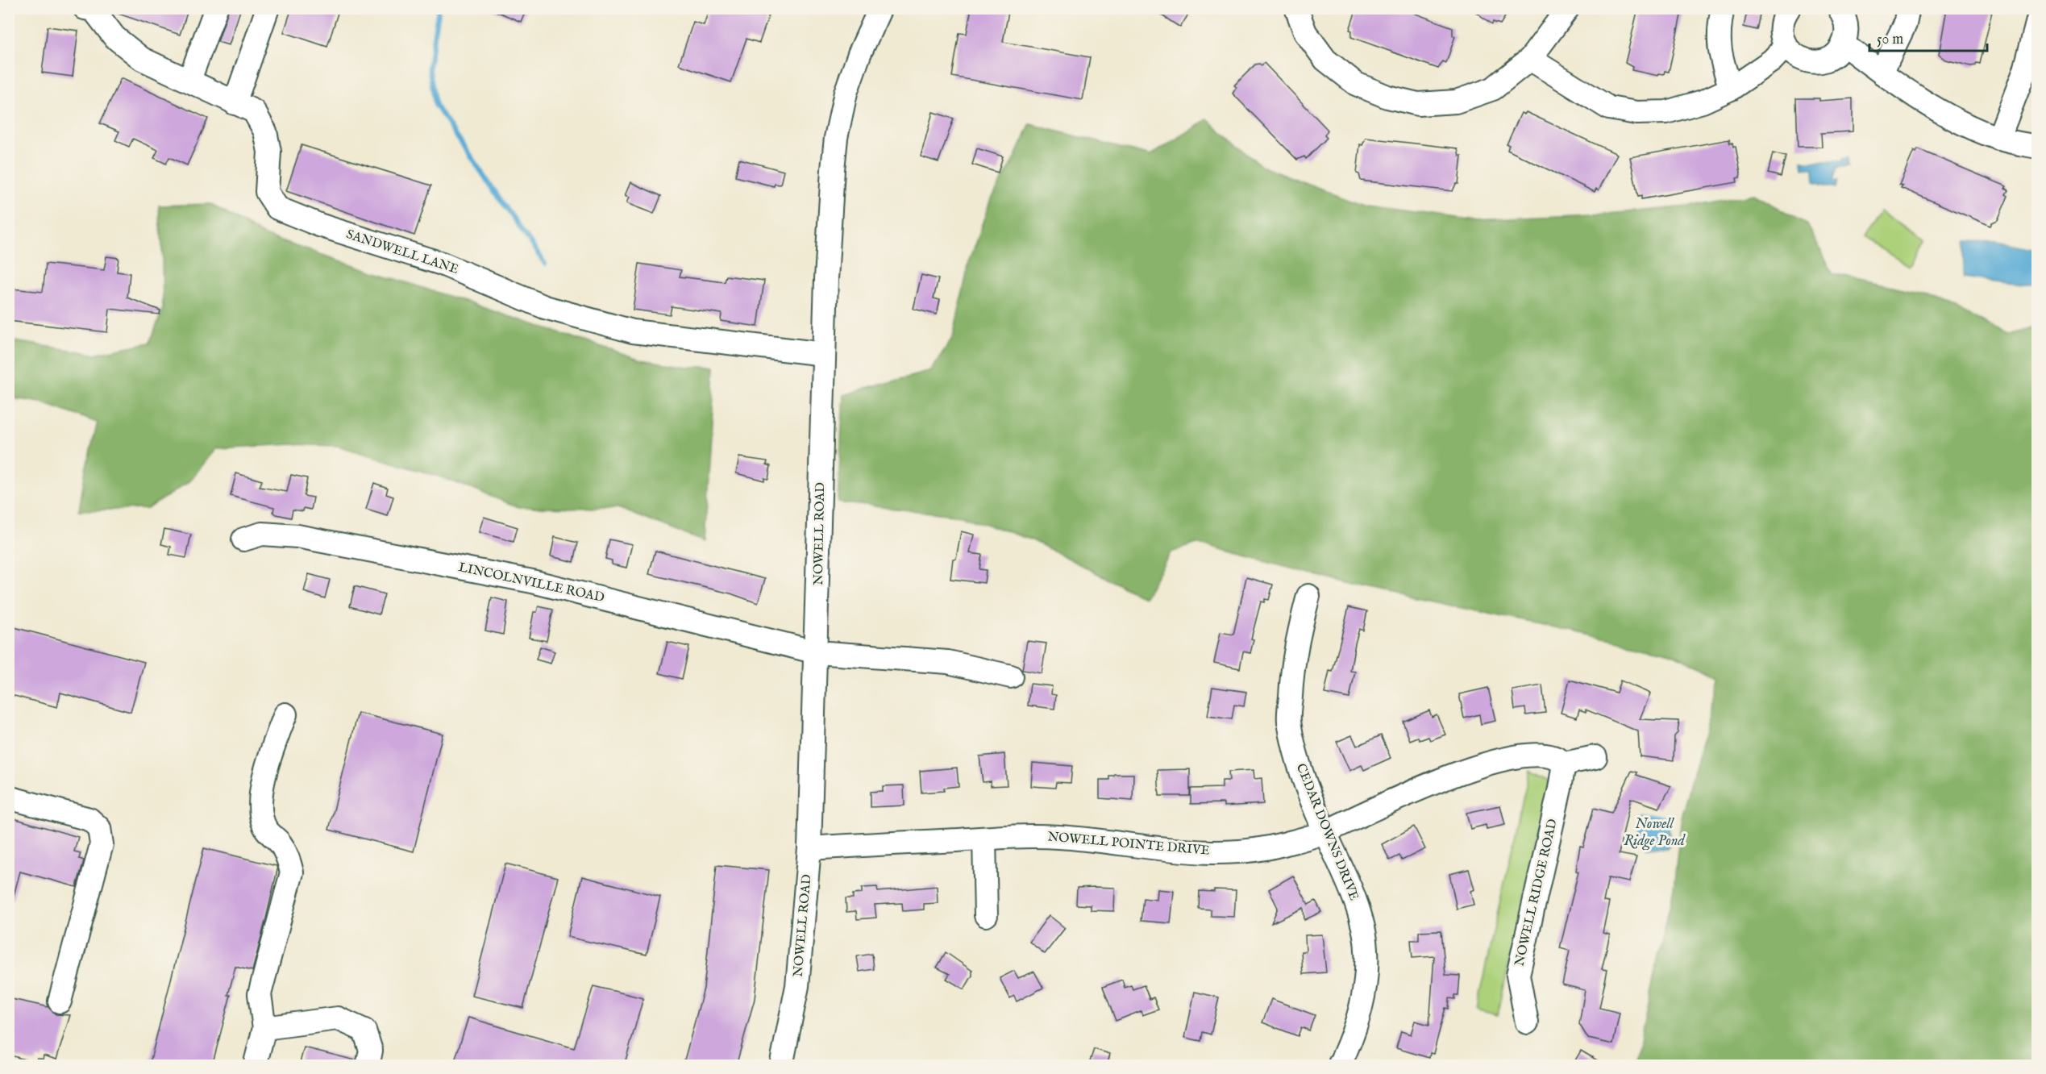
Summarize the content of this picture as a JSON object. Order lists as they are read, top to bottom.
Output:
{
  "streets": {
    "street": [
      "SANDWELL LANE",
      "NOWELL ROAD",
      "LINCOLNVILLE ROAD",
      "CEDAR DOWNS DRIVE",
      "NOWELL POINTE DRIVE",
      "NOWELL RIDGE ROAD"
    ]
  },
  "crossings": [
    ["SANDWELL LANE", "NOWELL ROAD"],
    ["NOWELL ROAD", "LINCOLNVILLE ROAD"],
    ["NOWELL ROAD", "NOWELL POINTE DRIVE"],
    ["CEDAR DOWNS DRIVE", "NOWELL POINTE DRIVE"],
    ["NOWELL POINTE DRIVE", "NOWELL RIDGE ROAD"]
  ],
  "water": ["Nowell Ridge Pond"],
  "scale_bar": "50 m"
}
